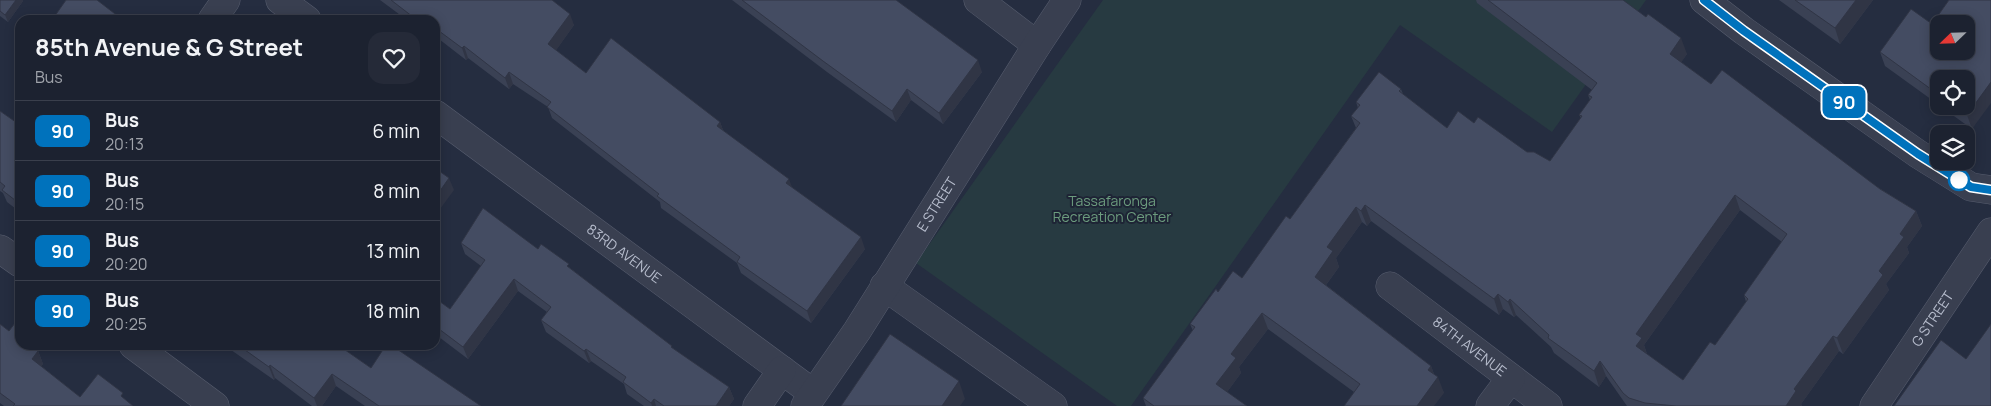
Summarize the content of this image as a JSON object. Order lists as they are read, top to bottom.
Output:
{
  "streets": {
    "street": [
      "E STREET",
      "83RD AVENUE",
      "G STREET",
      "84TH AVENUE"
    ]
  },
  "crossings": [
    ["E STREET", "83RD AVENUE"]
  ],
  "parks": ["Tassafaronga Recreation Center"],
  "lines": ["bus line 90"],
  "north": "bottom left",
  "page": {
    "on_map": "90",
    "heading": ["85th Avenue & G Street", "Bus"],
    "list": [
      {
        "mark": "90",
        "name": "Bus",
        "note": "20:13",
        "value": "6 min"
      },
      {
        "mark": "90",
        "name": "Bus",
        "note": "20:15",
        "value": "8 min"
      },
      {
        "mark": "90",
        "name": "Bus",
        "note": "20:20",
        "value": "13 min"
      },
      {
        "mark": "90",
        "name": "Bus",
        "note": "20:25",
        "value": "18 min"
      }
    ]
  }
}
